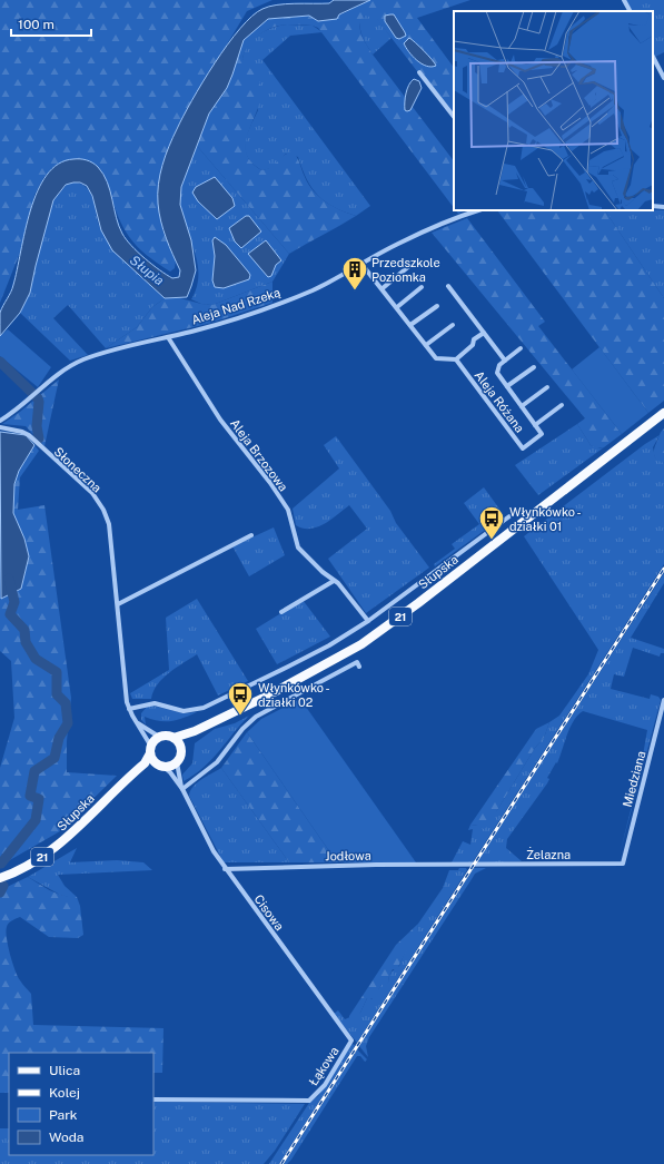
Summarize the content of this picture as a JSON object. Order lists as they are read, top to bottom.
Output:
{
  "streets": {
    "main road": ["Słupska", "21"],
    "street": [
      "Aleja Nad Rzeką",
      "Aleja Różana",
      "Aleja Brzozowa",
      "Słoneczna",
      "Miedziana",
      "Żelazna",
      "Jodłowa",
      "Cisowa",
      "Łąkowa"
    ]
  },
  "crossings": [
    ["Aleja Nad Rzeką", "Aleja Brzozowa"],
    ["Słoneczna", "Słupska"],
    ["Słoneczna", "21"],
    ["Słoneczna", "Cisowa"],
    ["Słupska", "21"],
    ["Słupska", "Cisowa"],
    ["21", "Cisowa"],
    ["Miedziana", "Żelazna"],
    ["Żelazna", "Jodłowa"],
    ["Jodłowa", "Cisowa"],
    ["Cisowa", "Łąkowa"]
  ],
  "water": ["Słupia"],
  "places": {
    "building": ["Przedszkole Poziomka"],
    "bus stop": ["Włynkówko - działki 01", "Włynkówko - działki 02"]
  },
  "legend": [
    "Ulica",
    "Kolej",
    "Park",
    "Woda"
  ],
  "scale_bar": "100 m"
}
